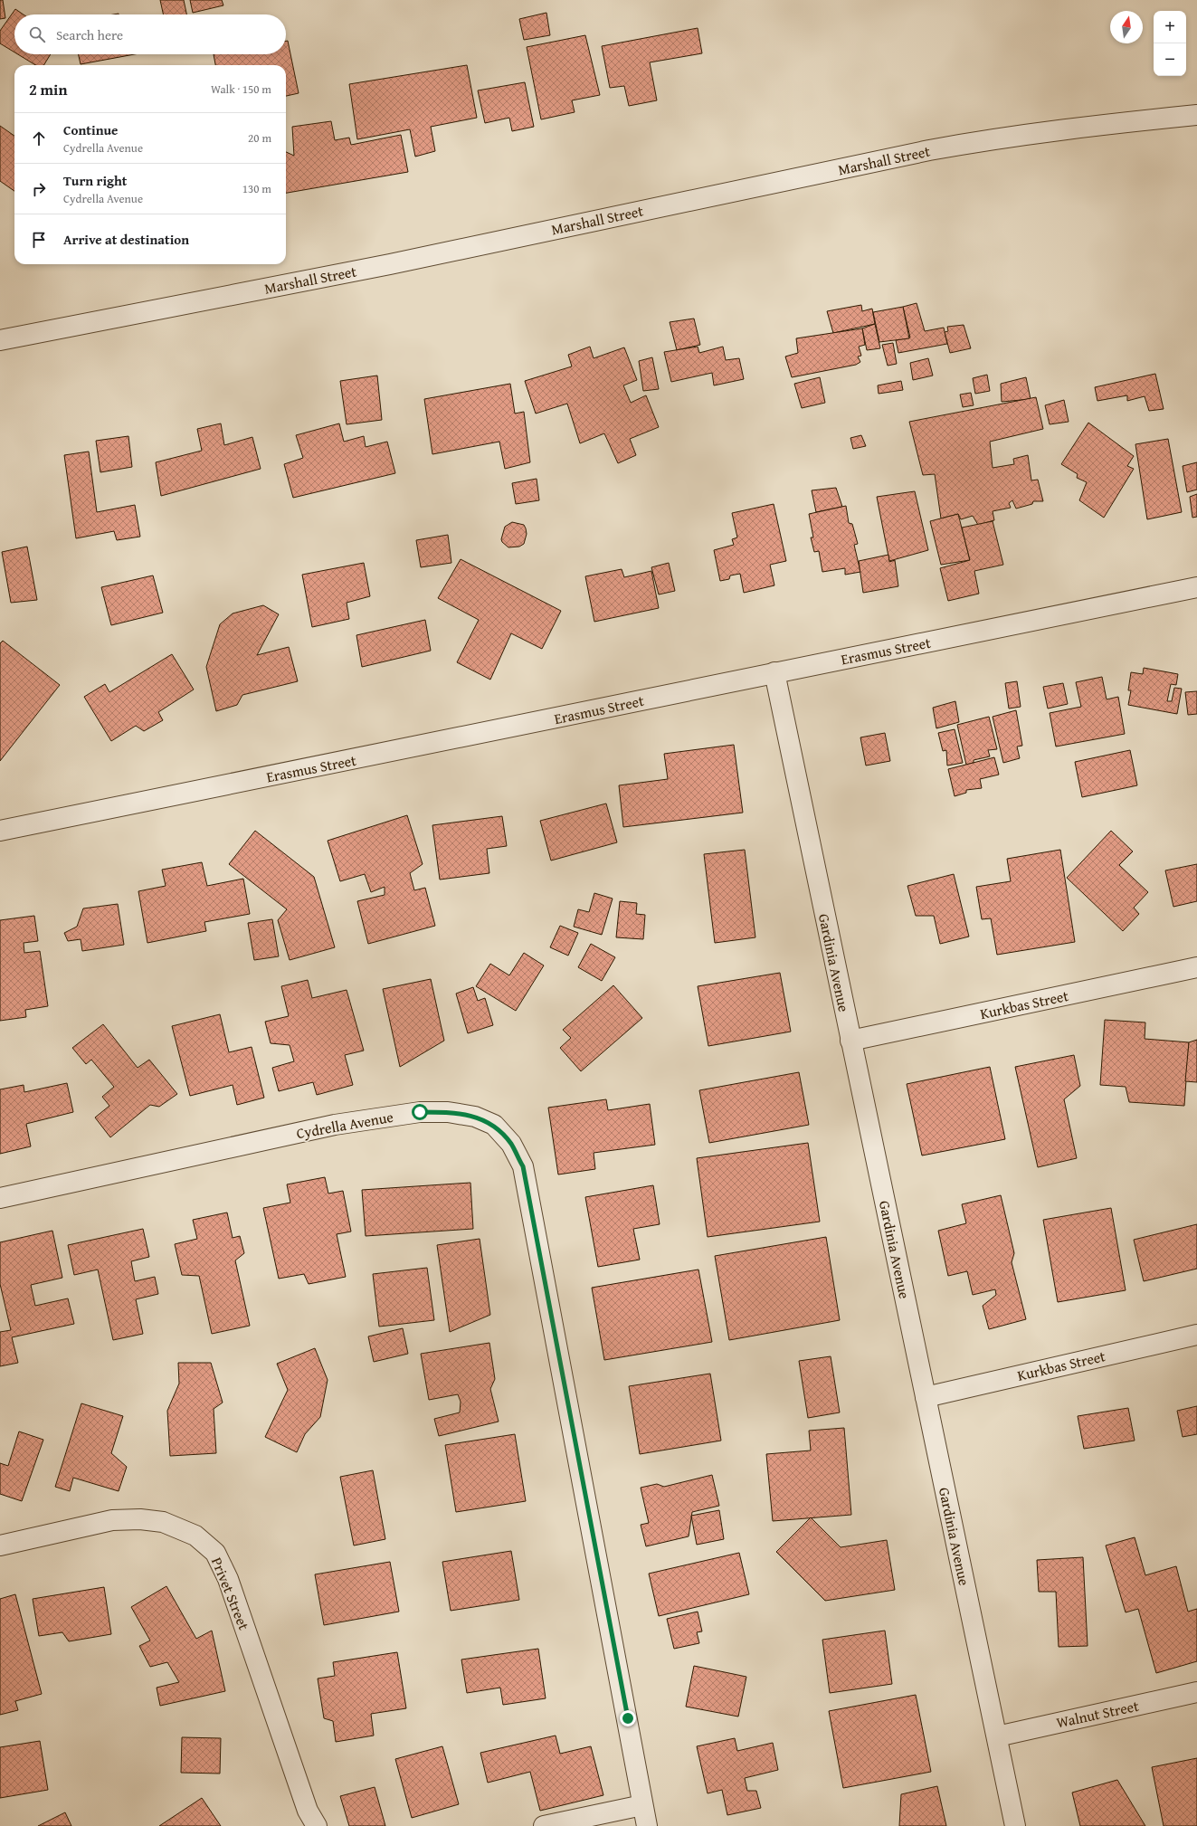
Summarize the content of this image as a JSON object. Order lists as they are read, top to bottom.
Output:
{
  "streets": {
    "street": [
      "Marshall Street",
      "Erasmus Street",
      "Gardinia Avenue",
      "Kurkbas Street",
      "Cydrella Avenue",
      "Privet Street",
      "Walnut Street"
    ]
  },
  "crossings": [
    ["Erasmus Street", "Gardinia Avenue"],
    ["Gardinia Avenue", "Kurkbas Street"],
    ["Gardinia Avenue", "Walnut Street"]
  ],
  "north": "top",
  "page": {
    "map_buttons": ["+", "−"],
    "search": "Search here",
    "heading": ["2 min", "Walk · 150 m"],
    "list": [
      ["Continue", "Cydrella Avenue", "20 m"],
      ["Turn right", "Cydrella Avenue", "130 m"],
      "Arrive at destination"
    ]
  }
}
